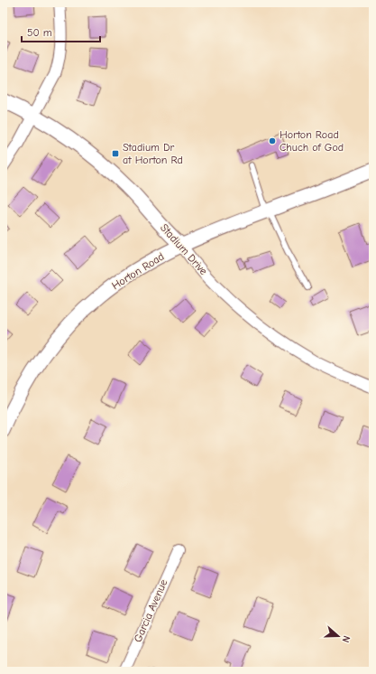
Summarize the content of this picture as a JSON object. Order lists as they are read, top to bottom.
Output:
{
  "streets": {
    "street": ["Stadium Drive", "Horton Road", "Garcia Avenue"]
  },
  "crossings": [
    ["Stadium Drive", "Horton Road"]
  ],
  "places": {
    "other": ["Horton Road Chuch of God"],
    "transit": ["Stadium Dr at Horton Rd"]
  },
  "scale_bar": "50 m",
  "north": "right"
}
